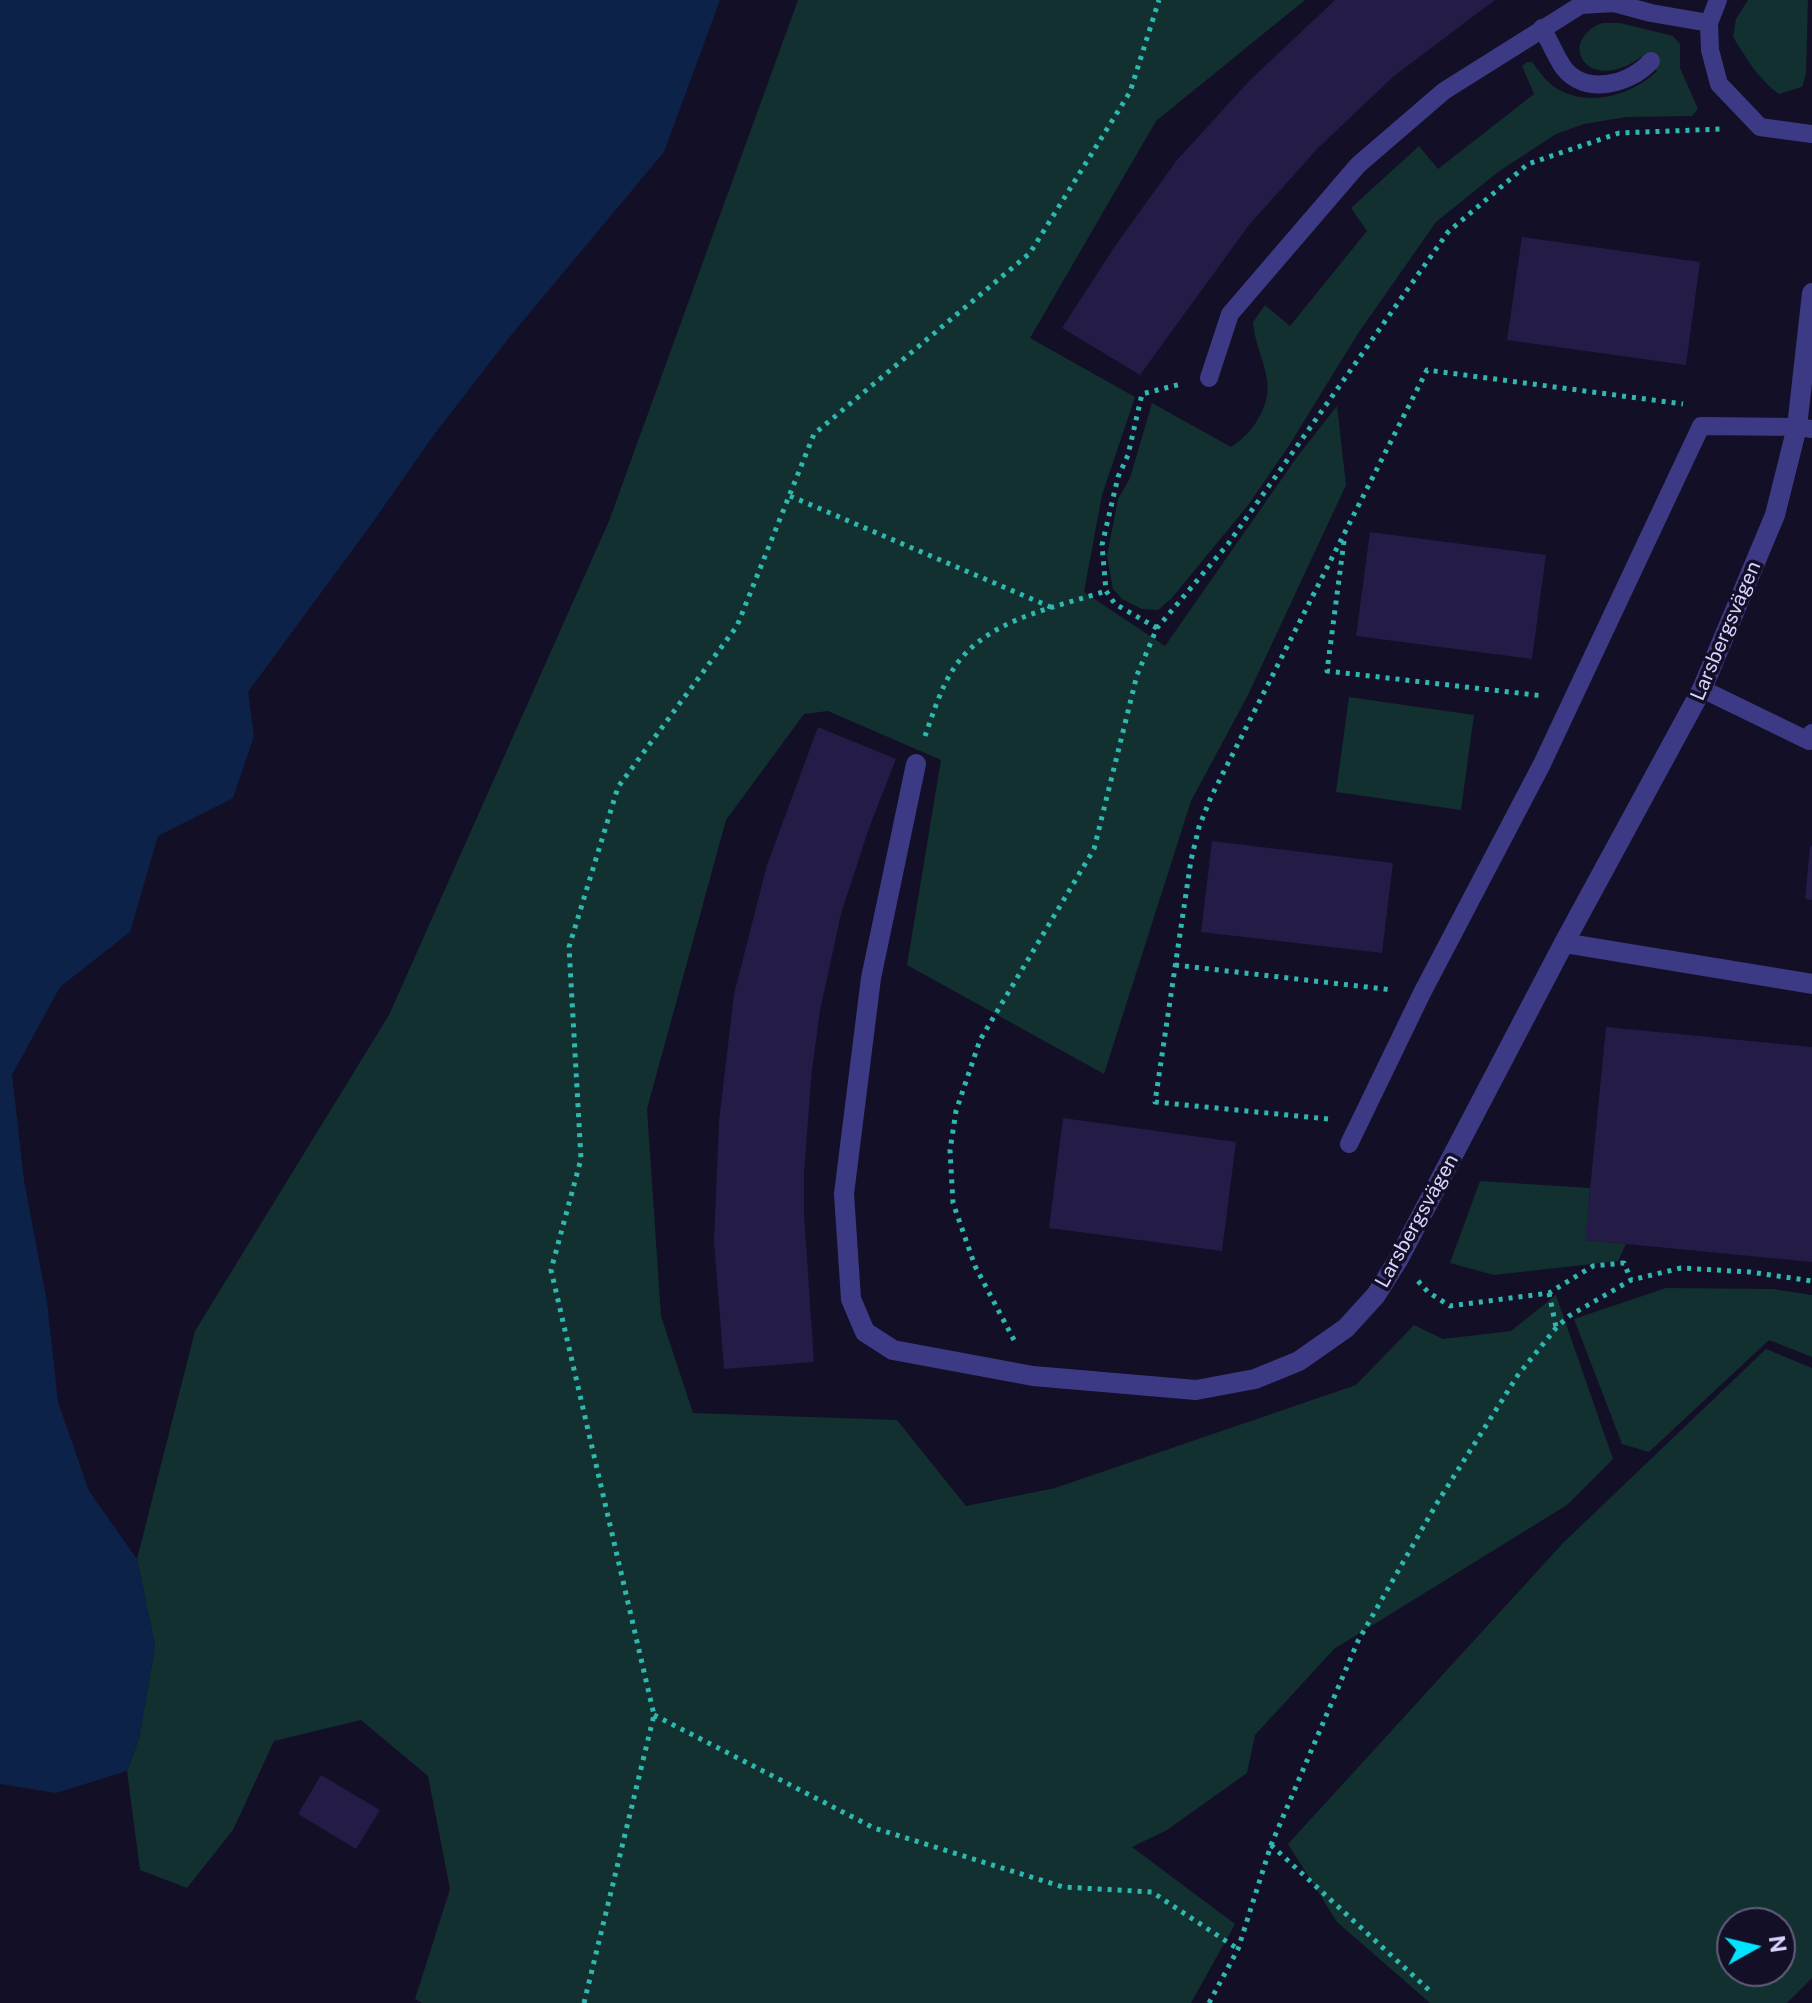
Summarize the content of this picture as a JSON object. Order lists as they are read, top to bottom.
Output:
{
  "streets": {
    "street": ["Larsbergsvägen"]
  },
  "north": "right"
}
